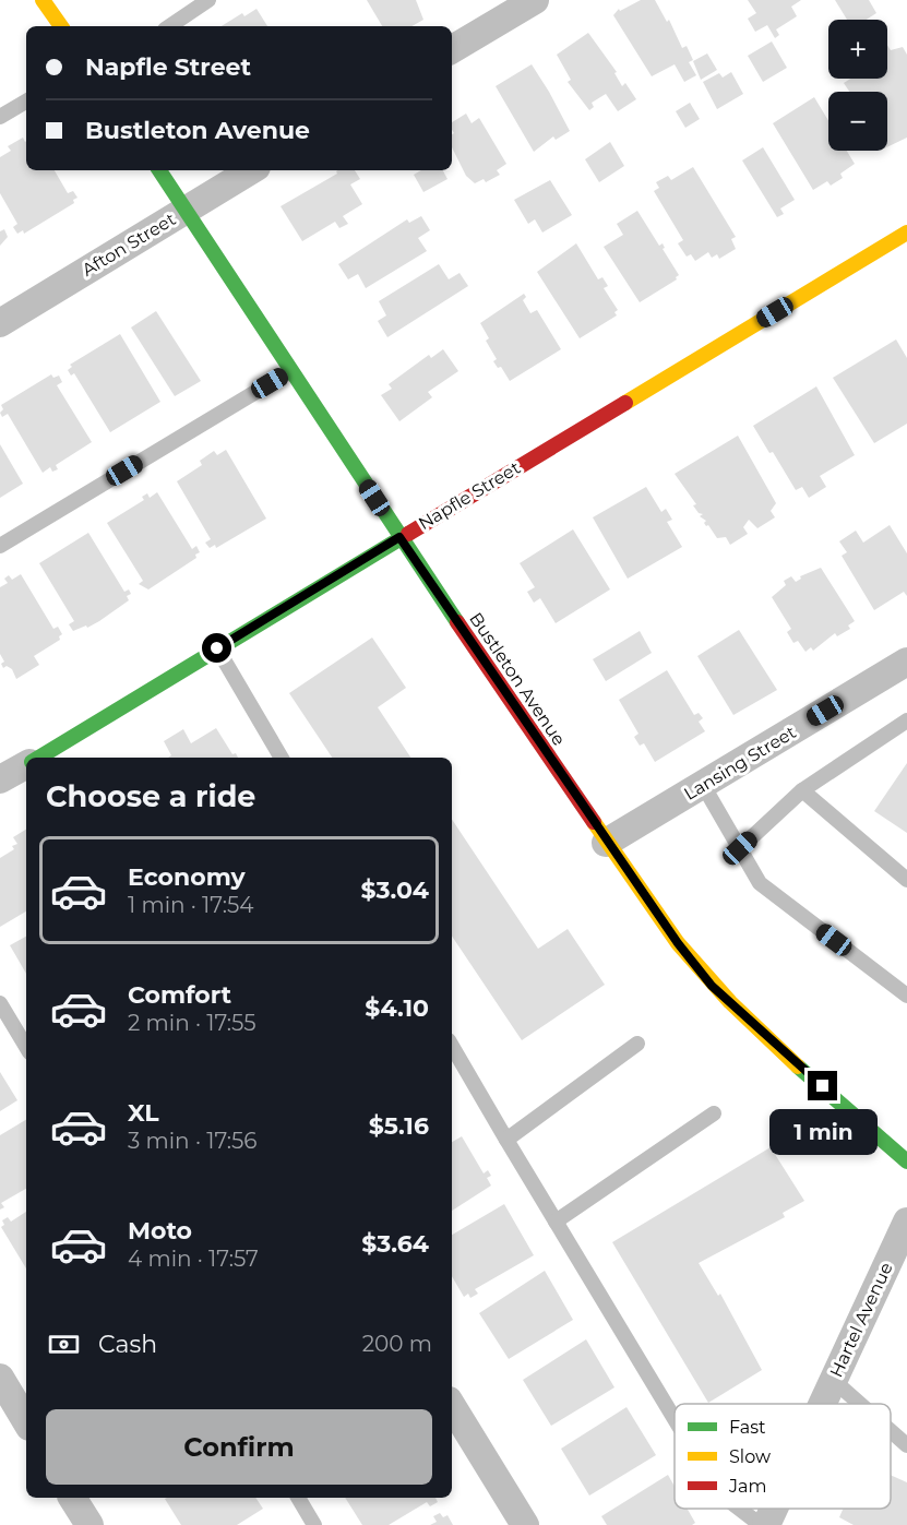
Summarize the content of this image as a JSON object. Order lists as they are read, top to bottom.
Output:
{
  "streets": {
    "main road": ["Napfle Street", "Bustleton Avenue"],
    "street": ["Afton Street", "Lansing Street", "Hartel Avenue"]
  },
  "crossings": [
    ["Afton Street", "Bustleton Avenue"],
    ["Napfle Street", "Bustleton Avenue"],
    ["Bustleton Avenue", "Lansing Street"]
  ],
  "legend": ["Fast", "Slow", "Jam"],
  "page": {
    "map_buttons": ["+", "−"],
    "banner": ["Napfle Street", "Bustleton Avenue"],
    "heading": "Choose a ride",
    "list": [
      {
        "name": "Economy",
        "note": "1 min · 17:54",
        "value": "$3.04"
      },
      {
        "name": "Comfort",
        "note": "2 min · 17:55",
        "value": "$4.10"
      },
      {
        "name": "XL",
        "note": "3 min · 17:56",
        "value": "$5.16"
      },
      {
        "name": "Moto",
        "note": "4 min · 17:57",
        "value": "$3.64"
      }
    ],
    "bubble": "1 min",
    "pay": ["Cash", "200 m"],
    "buttons": "Confirm"
  }
}
